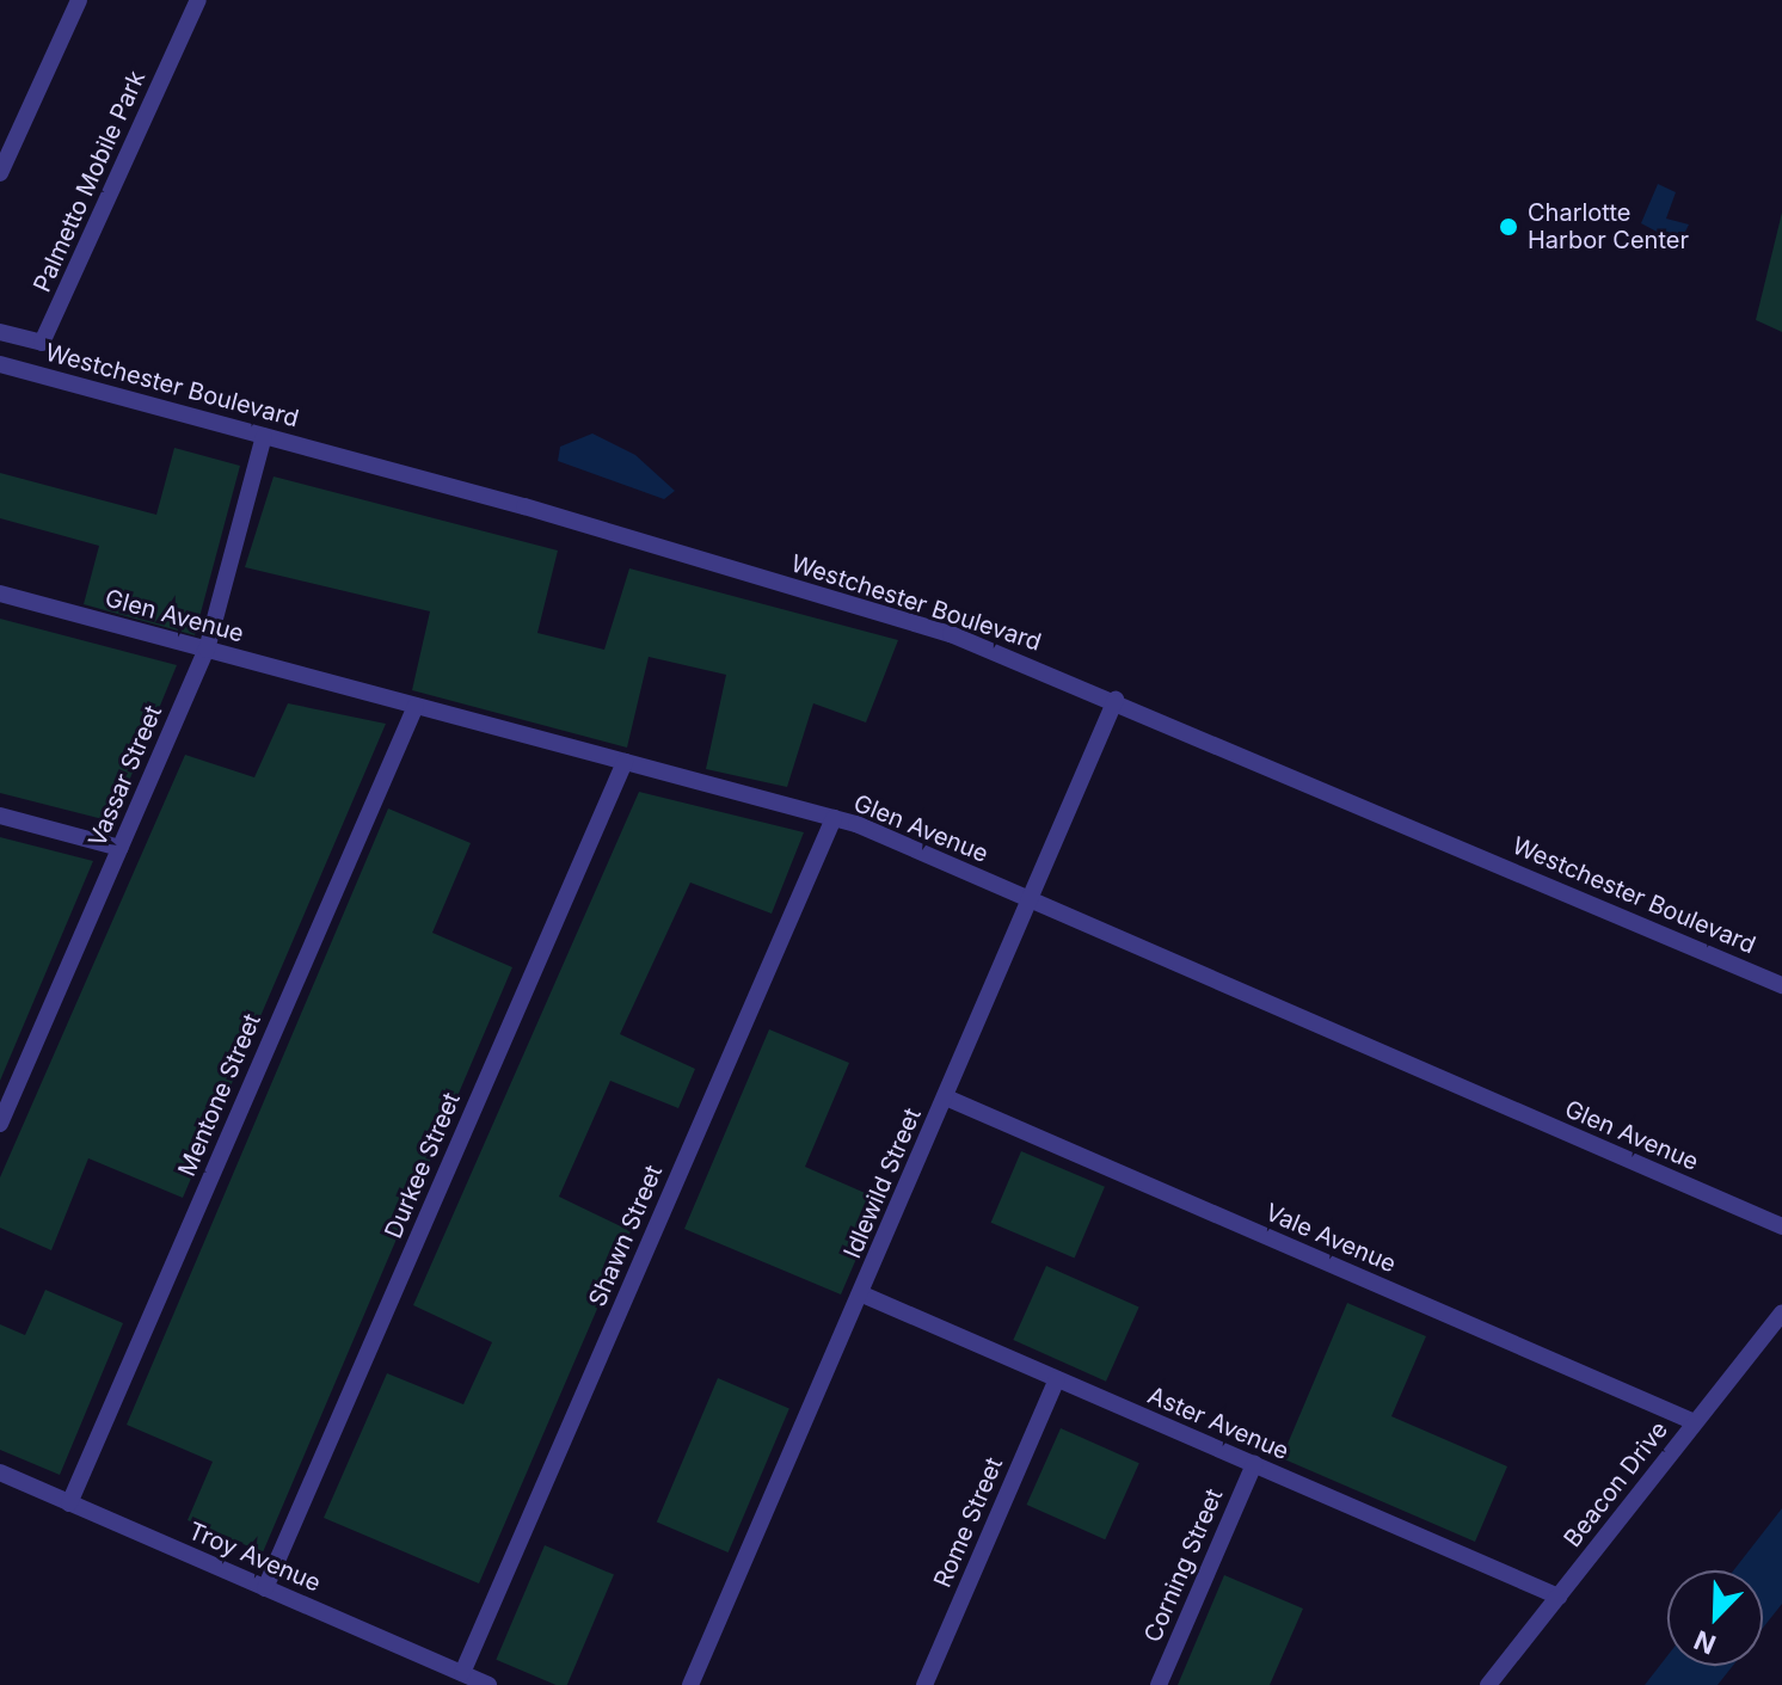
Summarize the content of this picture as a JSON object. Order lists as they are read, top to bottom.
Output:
{
  "streets": {
    "street": [
      "Palmetto Mobile Park",
      "Westchester Boulevard",
      "Glen Avenue",
      "Vassar Street",
      "Mentone Street",
      "Durkee Street",
      "Idlewild Street",
      "Shawn Street",
      "Vale Avenue",
      "Aster Avenue",
      "Beacon Drive",
      "Rome Street",
      "Troy Avenue",
      "Corning Street"
    ]
  },
  "crossings": [
    ["Westchester Boulevard", "Vassar Street"],
    ["Westchester Boulevard", "Idlewild Street"],
    ["Glen Avenue", "Vassar Street"],
    ["Glen Avenue", "Mentone Street"],
    ["Glen Avenue", "Durkee Street"],
    ["Glen Avenue", "Idlewild Street"],
    ["Glen Avenue", "Shawn Street"],
    ["Mentone Street", "Troy Avenue"],
    ["Durkee Street", "Troy Avenue"],
    ["Idlewild Street", "Vale Avenue"],
    ["Idlewild Street", "Aster Avenue"],
    ["Shawn Street", "Troy Avenue"],
    ["Vale Avenue", "Beacon Drive"],
    ["Aster Avenue", "Beacon Drive"],
    ["Aster Avenue", "Rome Street"],
    ["Aster Avenue", "Corning Street"]
  ],
  "places": ["Charlotte Harbor Center"],
  "north": "bottom left"
}
